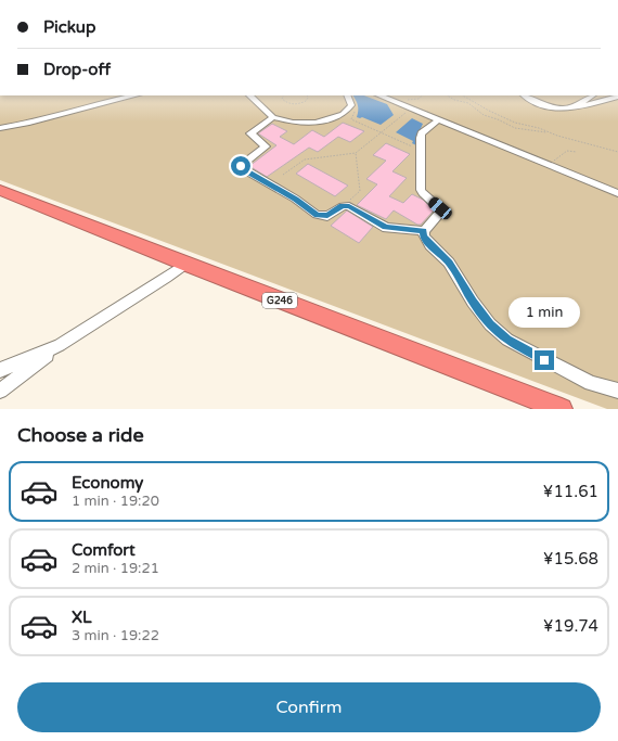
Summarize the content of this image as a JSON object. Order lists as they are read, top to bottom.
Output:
{
  "streets": {
    "highway": ["G246"]
  },
  "page": {
    "banner": ["Pickup", "Drop-off"],
    "bubble": "1 min",
    "heading": "Choose a ride",
    "list": [
      {
        "name": "Economy",
        "note": "1 min · 19:20",
        "value": "¥11.61"
      },
      {
        "name": "Comfort",
        "note": "2 min · 19:21",
        "value": "¥15.68"
      },
      {
        "name": "XL",
        "note": "3 min · 19:22",
        "value": "¥19.74"
      }
    ],
    "buttons": "Confirm"
  }
}
